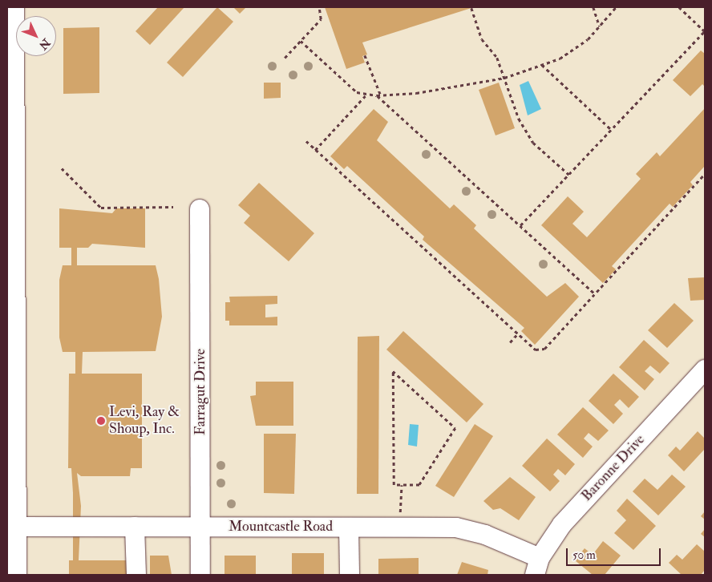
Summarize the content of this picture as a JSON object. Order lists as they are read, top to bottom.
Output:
{
  "streets": {
    "street": ["Farragut Drive", "Baronne Drive", "Mountcastle Road"]
  },
  "crossings": [
    ["Farragut Drive", "Mountcastle Road"],
    ["Baronne Drive", "Mountcastle Road"]
  ],
  "places": ["Levi, Ray & Shoup, Inc."],
  "scale_bar": "50 m",
  "north": "bottom right"
}
